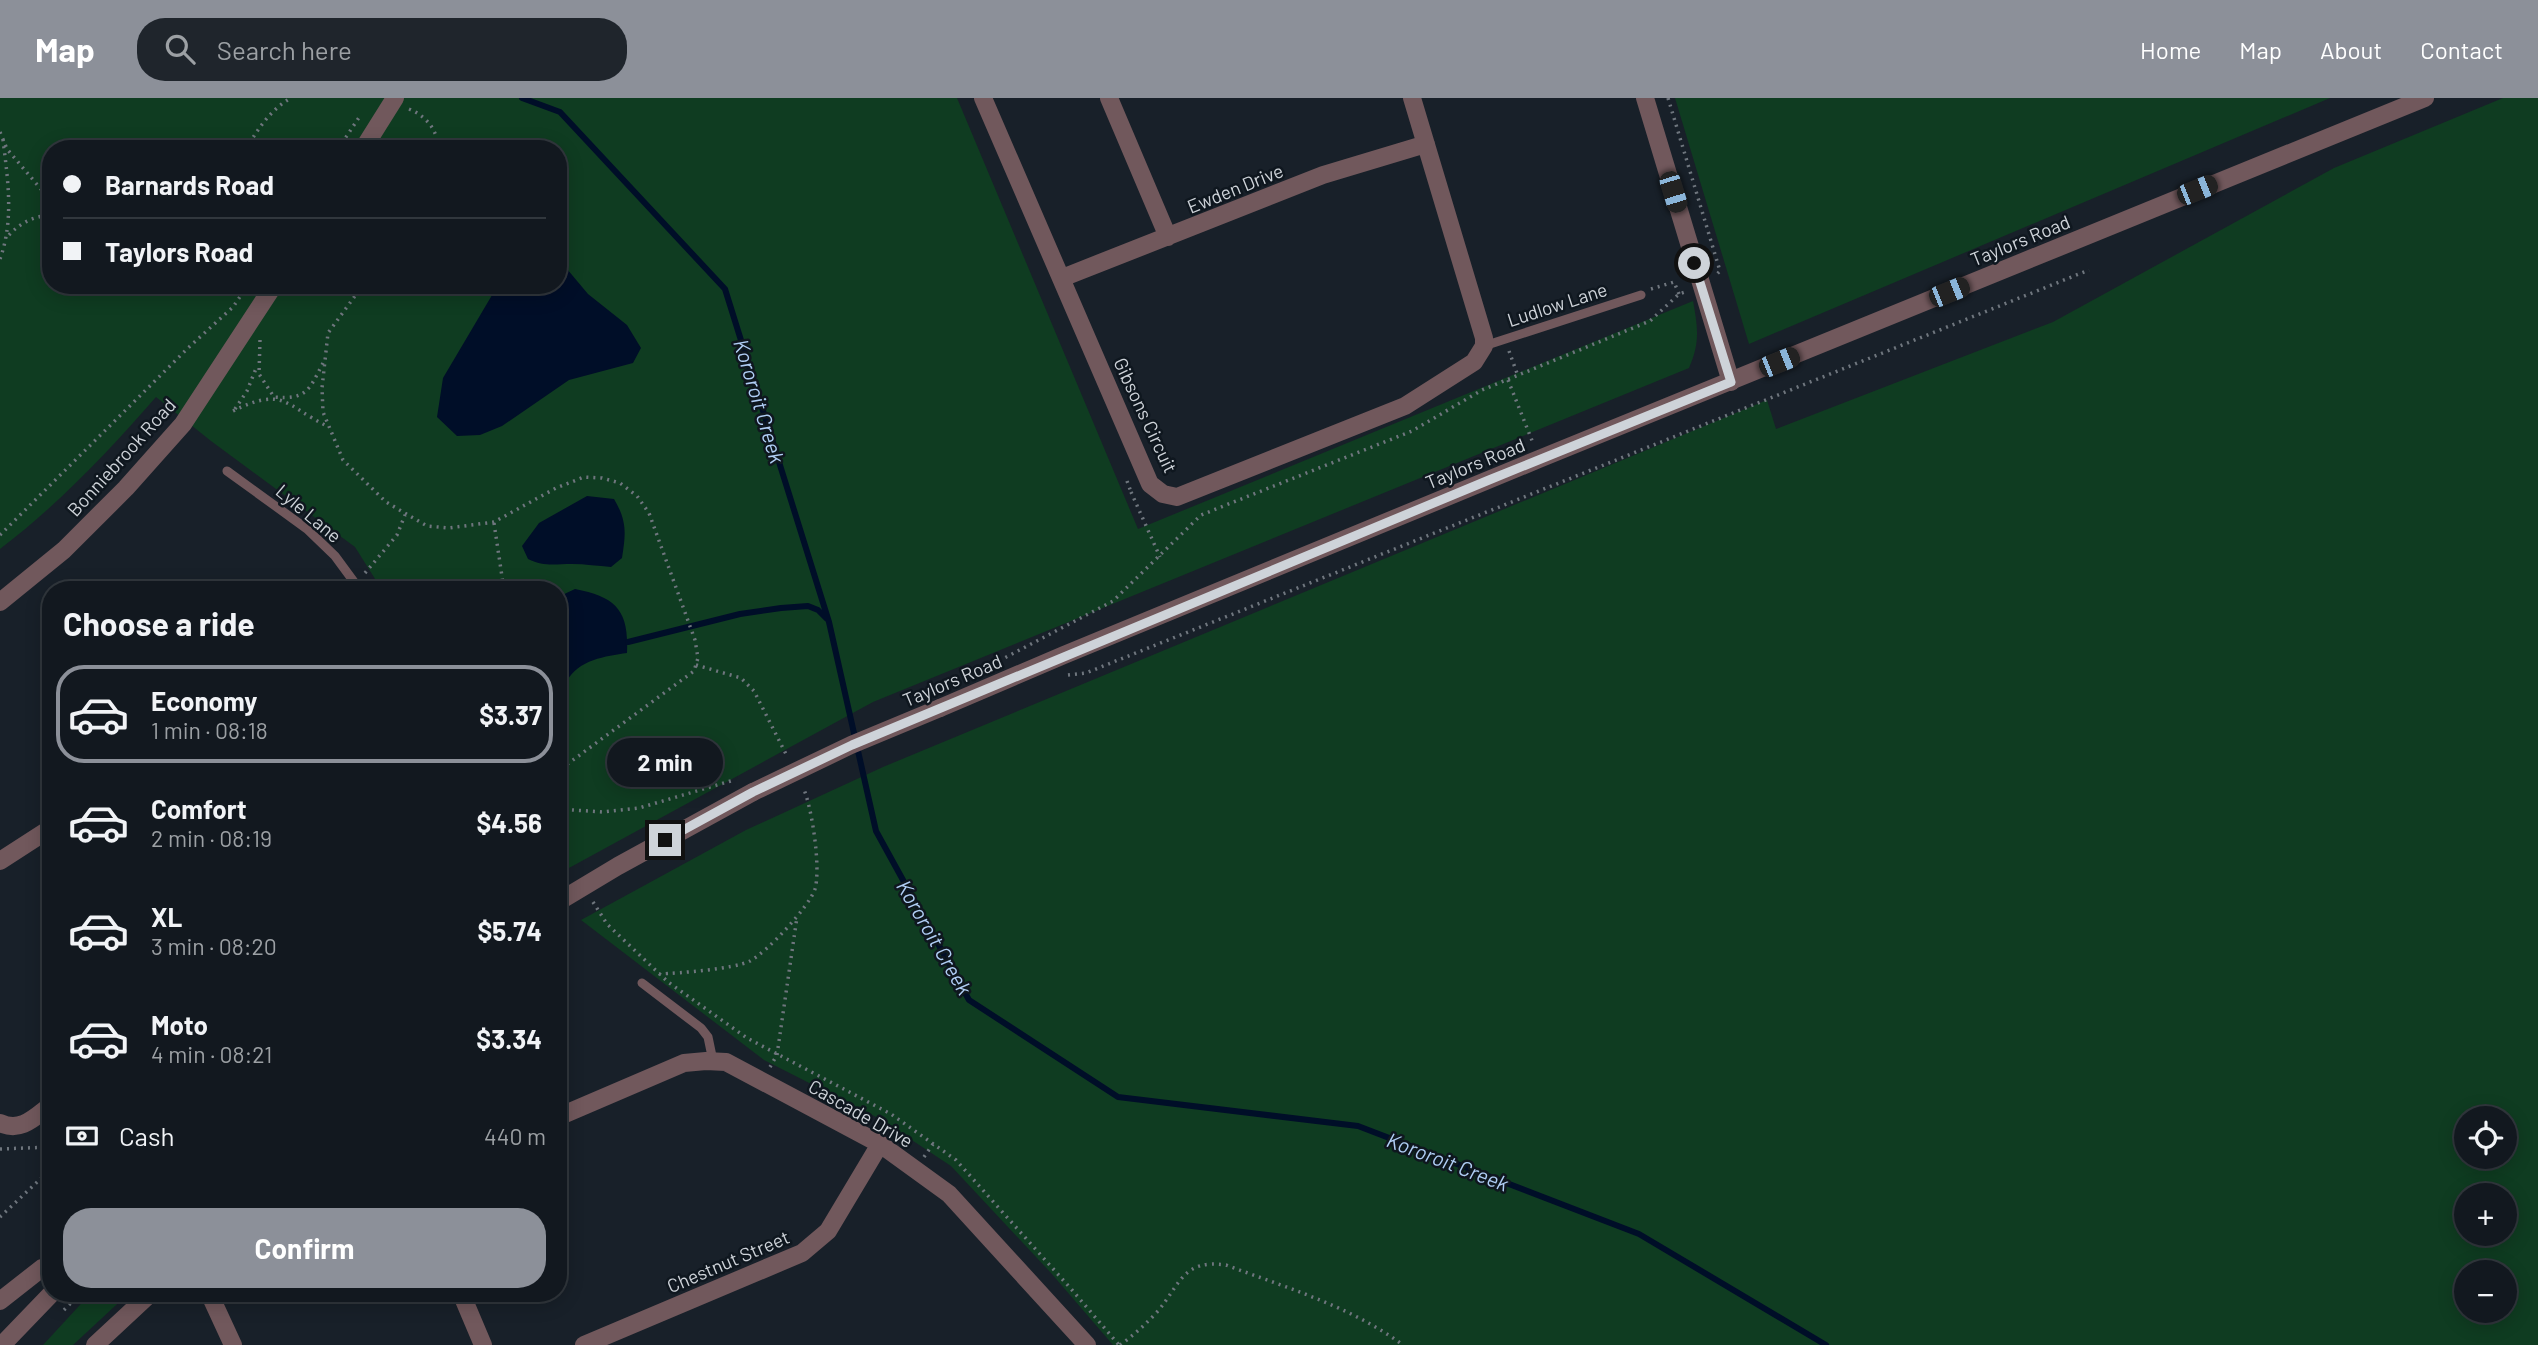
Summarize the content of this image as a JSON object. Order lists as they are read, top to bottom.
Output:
{
  "streets": {
    "street": [
      "Ewden Drive",
      "Taylors Road",
      "Gibsons Circuit",
      "Bonniebrook Road",
      "Cascade Drive",
      "Chestnut Street"
    ],
    "lane": ["Ludlow Lane", "Lyle Lane"]
  },
  "crossings": [
    ["Ewden Drive", "Gibsons Circuit"],
    ["Ludlow Lane", "Gibsons Circuit"],
    ["Cascade Drive", "Chestnut Street"]
  ],
  "water": ["Kororoit Creek"],
  "page": {
    "header": "Map",
    "search": "Search here",
    "nav": [
      "Home",
      "Map",
      "About",
      "Contact"
    ],
    "banner": ["Barnards Road", "Taylors Road"],
    "heading": "Choose a ride",
    "list": [
      {
        "name": "Economy",
        "note": "1 min · 08:18",
        "value": "$3.37"
      },
      {
        "name": "Comfort",
        "note": "2 min · 08:19",
        "value": "$4.56"
      },
      {
        "name": "XL",
        "note": "3 min · 08:20",
        "value": "$5.74"
      },
      {
        "name": "Moto",
        "note": "4 min · 08:21",
        "value": "$3.34"
      }
    ],
    "bubble": "2 min",
    "pay": ["Cash", "440 m"],
    "map_buttons": ["+", "−"],
    "buttons": "Confirm"
  }
}
